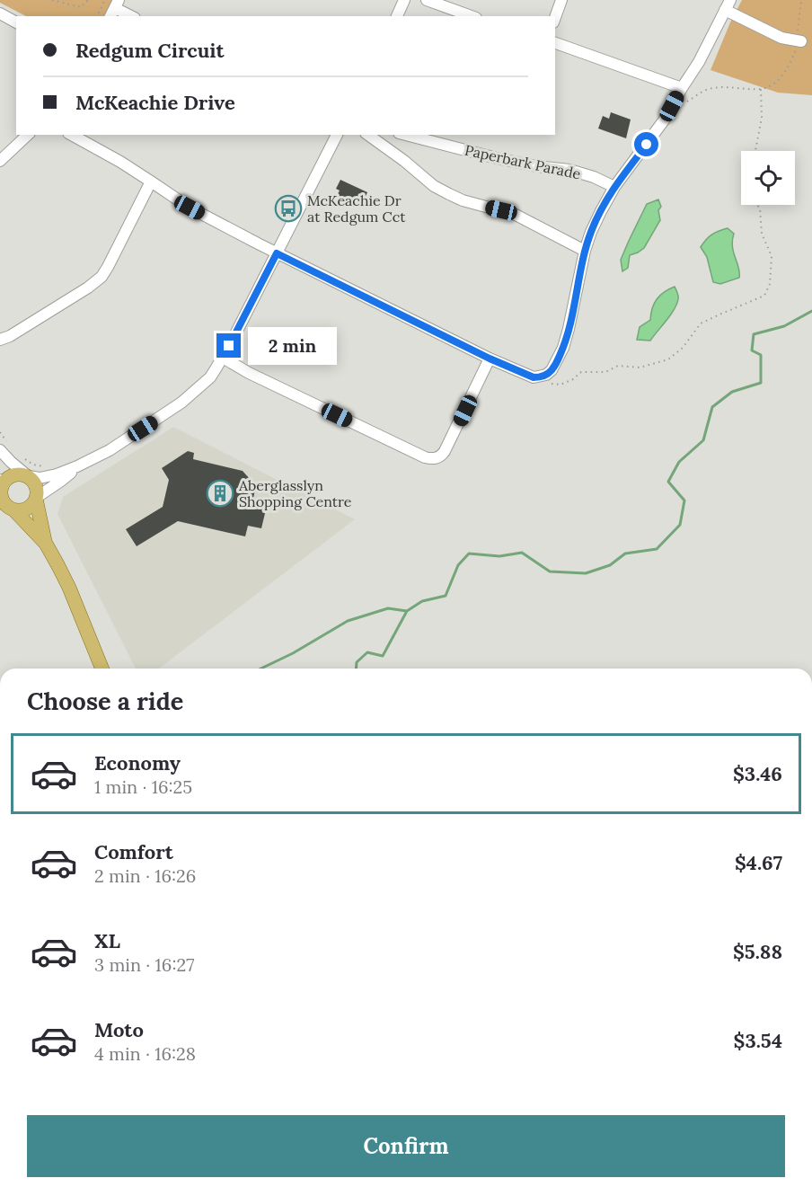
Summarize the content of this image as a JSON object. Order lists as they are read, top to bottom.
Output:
{
  "streets": {
    "street": ["Paperbark Parade"]
  },
  "places": {
    "bus stop": ["McKeachie Dr at Redgum Cct"],
    "building": ["Aberglasslyn Shopping Centre"]
  },
  "page": {
    "banner": ["Redgum Circuit", "McKeachie Drive"],
    "bubble": "2 min",
    "heading": "Choose a ride",
    "list": [
      {
        "name": "Economy",
        "note": "1 min · 16:25",
        "value": "$3.46"
      },
      {
        "name": "Comfort",
        "note": "2 min · 16:26",
        "value": "$4.67"
      },
      {
        "name": "XL",
        "note": "3 min · 16:27",
        "value": "$5.88"
      },
      {
        "name": "Moto",
        "note": "4 min · 16:28",
        "value": "$3.54"
      }
    ],
    "buttons": "Confirm"
  }
}
